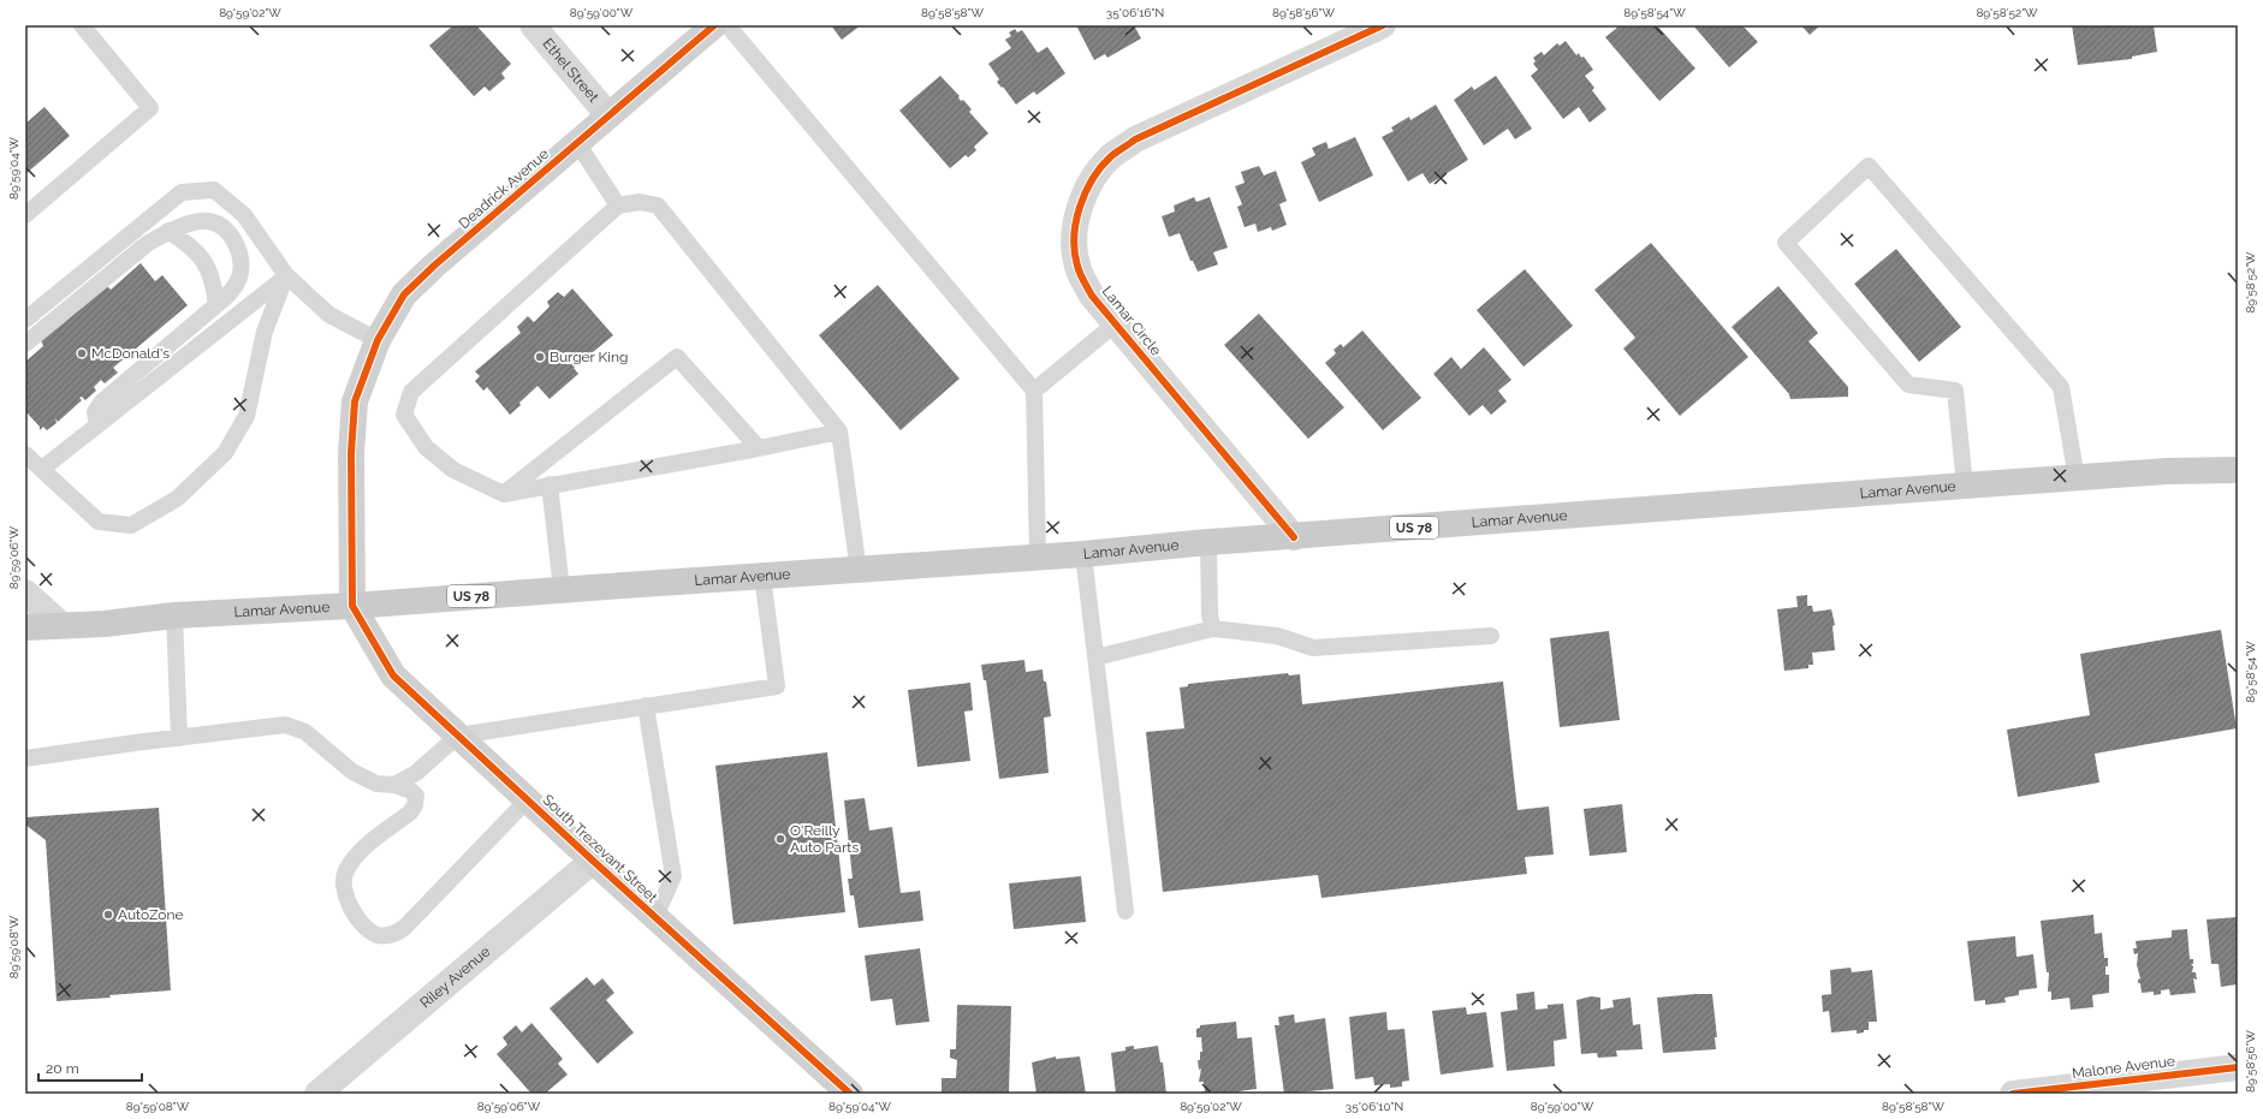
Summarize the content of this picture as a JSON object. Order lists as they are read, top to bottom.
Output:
{
  "streets": {
    "main road": ["Lamar Avenue", "US 78"],
    "street": [
      "Ethel Street",
      "Deadrick Avenue",
      "Lamar Circle",
      "South Trezevant Street",
      "Riley Avenue",
      "Malone Avenue"
    ]
  },
  "crossings": [
    ["Ethel Street", "Deadrick Avenue"],
    ["Deadrick Avenue", "Lamar Avenue"],
    ["Deadrick Avenue", "South Trezevant Street"],
    ["Lamar Circle", "Lamar Avenue"],
    ["Lamar Avenue", "South Trezevant Street"],
    ["South Trezevant Street", "Riley Avenue"]
  ],
  "places": [
    "McDonald's",
    "Burger King",
    "O'Reilly Auto Parts",
    "AutoZone"
  ],
  "scale_bar": "20 m",
  "coordinates": [
    "89°59'02\"W",
    "89°59'00\"W",
    "89°58'58\"W",
    "35°06'16\"N",
    "89°58'56\"W",
    "89°58'54\"W",
    "89°58'52\"W",
    "89°59'04\"W",
    "89°59'06\"W",
    "89°59'08\"W",
    "35°06'10\"N"
  ]
}
